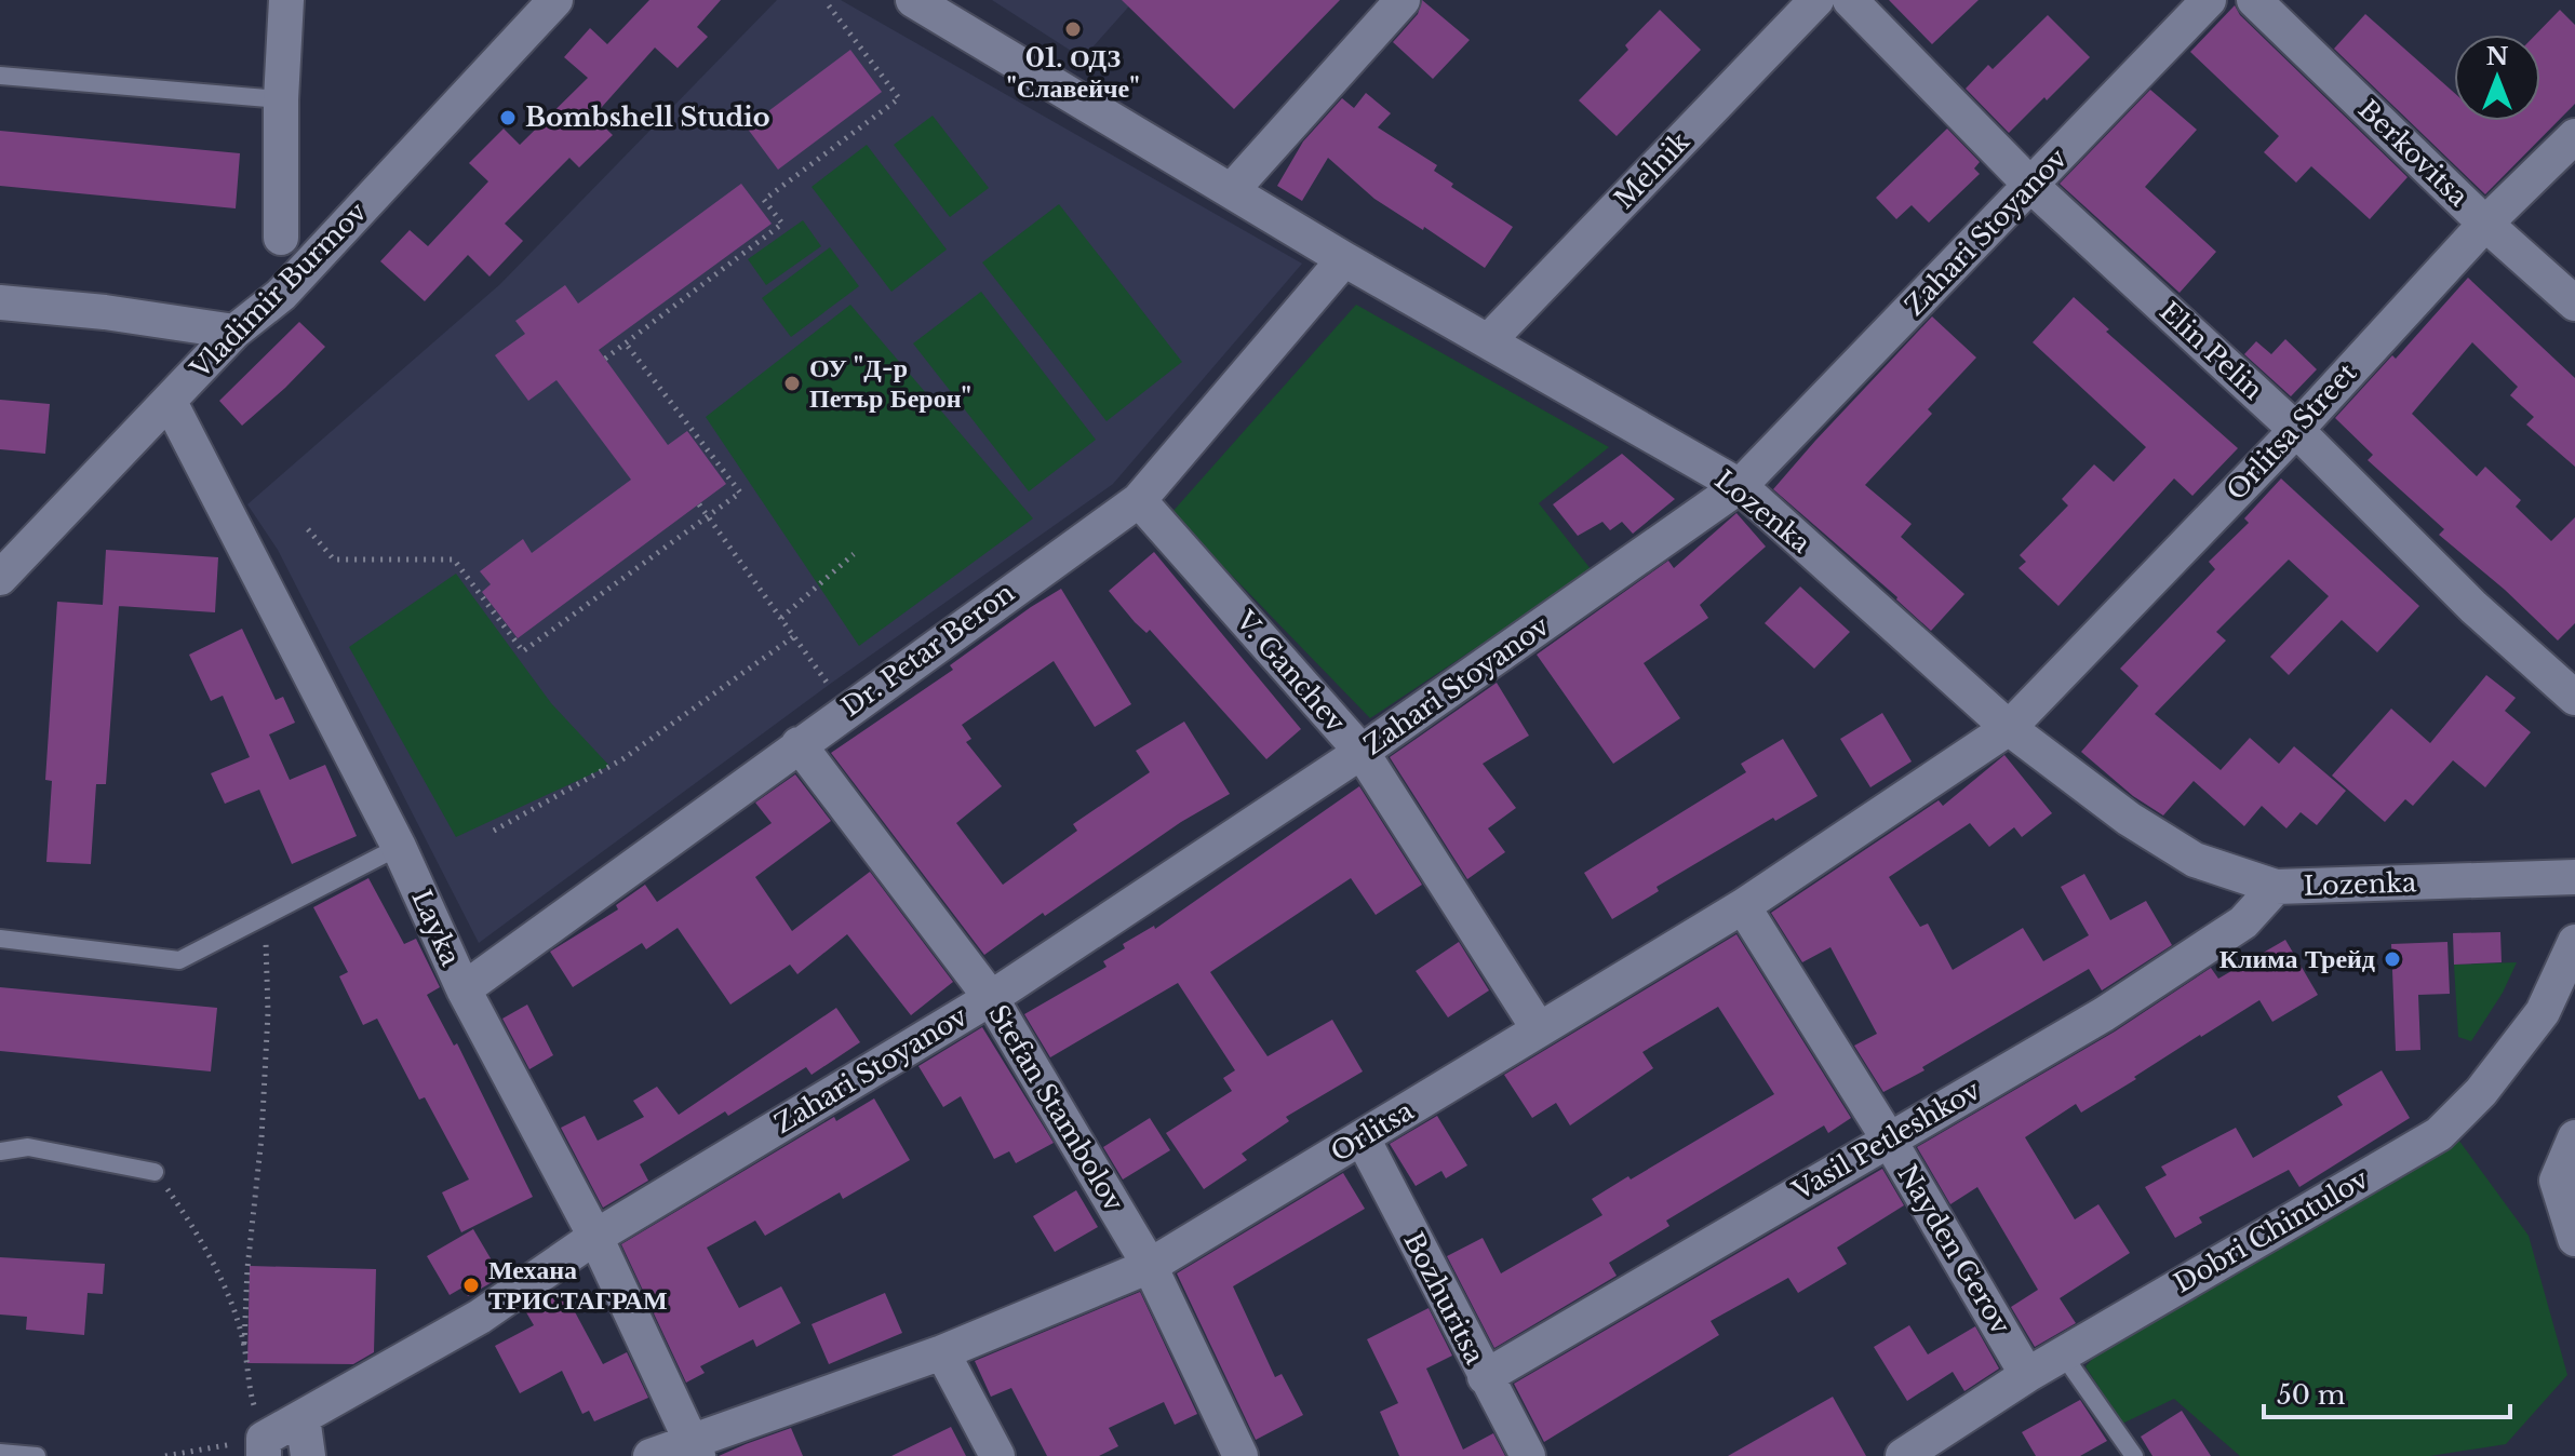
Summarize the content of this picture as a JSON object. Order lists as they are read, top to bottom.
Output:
{
  "streets": {
    "street": [
      "Berkovitsa",
      "Melnik",
      "Zahari Stoyanov",
      "Vladimir Burmov",
      "Elin Pelin",
      "Orlitsa Street",
      "Lozenka",
      "Dr. Petar Beron",
      "V. Ganchev",
      "Layka",
      "Stefan Stambolov",
      "Orlitsa",
      "Vasil Petleshkov",
      "Dobri Chintulov",
      "Nayden Gerov",
      "Bozhuritsa"
    ]
  },
  "crossings": [
    ["Berkovitsa", "Orlitsa Street"],
    ["Melnik", "Lozenka"],
    ["Zahari Stoyanov", "Elin Pelin"],
    ["Zahari Stoyanov", "Lozenka"],
    ["Zahari Stoyanov", "V. Ganchev"],
    ["Zahari Stoyanov", "Layka"],
    ["Zahari Stoyanov", "Stefan Stambolov"],
    ["Vladimir Burmov", "Layka"],
    ["Elin Pelin", "Orlitsa Street"],
    ["Orlitsa Street", "Lozenka"],
    ["Orlitsa Street", "Orlitsa"],
    ["Lozenka", "Dr. Petar Beron"],
    ["Lozenka", "Orlitsa"],
    ["Lozenka", "Vasil Petleshkov"],
    ["Dr. Petar Beron", "V. Ganchev"],
    ["Dr. Petar Beron", "Layka"],
    ["Dr. Petar Beron", "Stefan Stambolov"],
    ["V. Ganchev", "Orlitsa"],
    ["Layka", "Orlitsa"],
    ["Stefan Stambolov", "Orlitsa"],
    ["Orlitsa", "Nayden Gerov"],
    ["Orlitsa", "Bozhuritsa"],
    ["Vasil Petleshkov", "Nayden Gerov"],
    ["Vasil Petleshkov", "Bozhuritsa"],
    ["Dobri Chintulov", "Nayden Gerov"]
  ],
  "places": [
    "01. ОДЗ \"Славейче\"",
    "Bombshell Studio",
    "ОУ \"Д-р Петър Берон\"",
    "Клима Трейд",
    "Механа ТРИСТАГРАМ"
  ],
  "scale_bar": "50 m",
  "north": "top"
}
